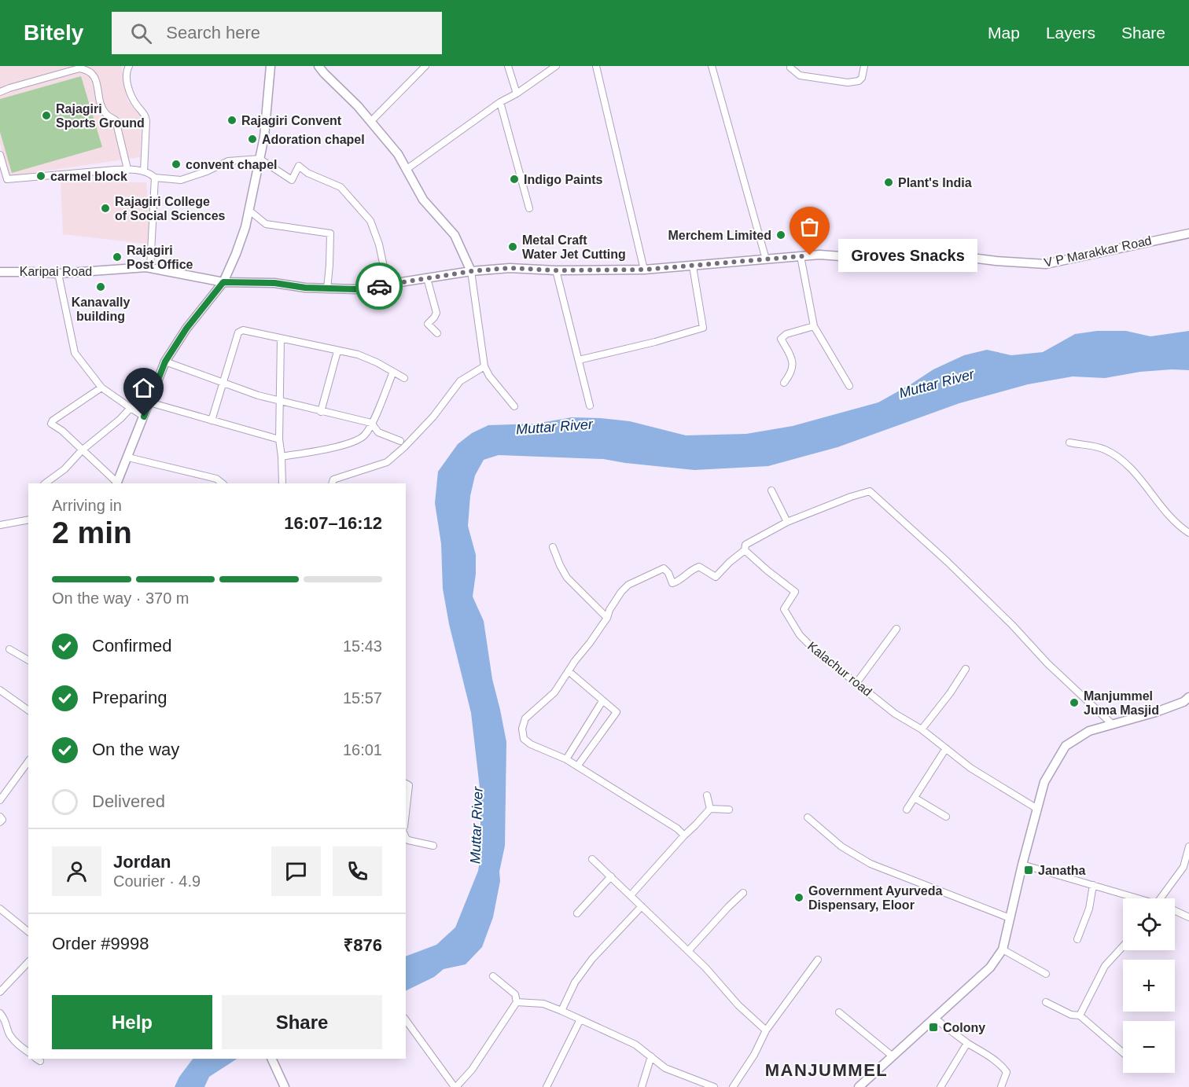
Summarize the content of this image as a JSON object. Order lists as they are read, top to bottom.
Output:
{
  "streets": {
    "street": ["V P Marakkar Road", "Karipai Road", "Kalachur road"]
  },
  "crossings": [
    ["V P Marakkar Road", "Karipai Road"]
  ],
  "districts": ["MANJUMMEL"],
  "water": ["Muttar River"],
  "places": {
    "other": [
      "Rajagiri Sports Ground",
      "Rajagiri Convent",
      "Adoration chapel",
      "convent chapel",
      "carmel block",
      "Indigo Paints",
      "Plant's India",
      "Rajagiri College of Social Sciences",
      "Merchem Limited",
      "Metal Craft Water Jet Cutting",
      "Groves Snacks",
      "Rajagiri Post Office",
      "Kanavally building",
      "Manjummel Juma Masjid",
      "Government Ayurveda Dispensary, Eloor"
    ],
    "transit": ["Janatha", "Colony"]
  },
  "page": {
    "header": "Bitely",
    "search": "Search here",
    "nav": ["Map", "Layers", "Share"],
    "bubble": "Groves Snacks",
    "heading": ["2 min", "Arriving in", "16:07–16:12"],
    "panel": [
      "Jordan",
      "Courier · 4.9",
      "Order #9998",
      "₹876"
    ],
    "bar": "On the way · 370 m",
    "list": [
      ["Confirmed", "15:43"],
      ["Preparing", "15:57"],
      ["On the way", "16:01"],
      "Delivered"
    ],
    "map_buttons": ["+", "−"],
    "buttons": ["Help", "Share"]
  }
}
